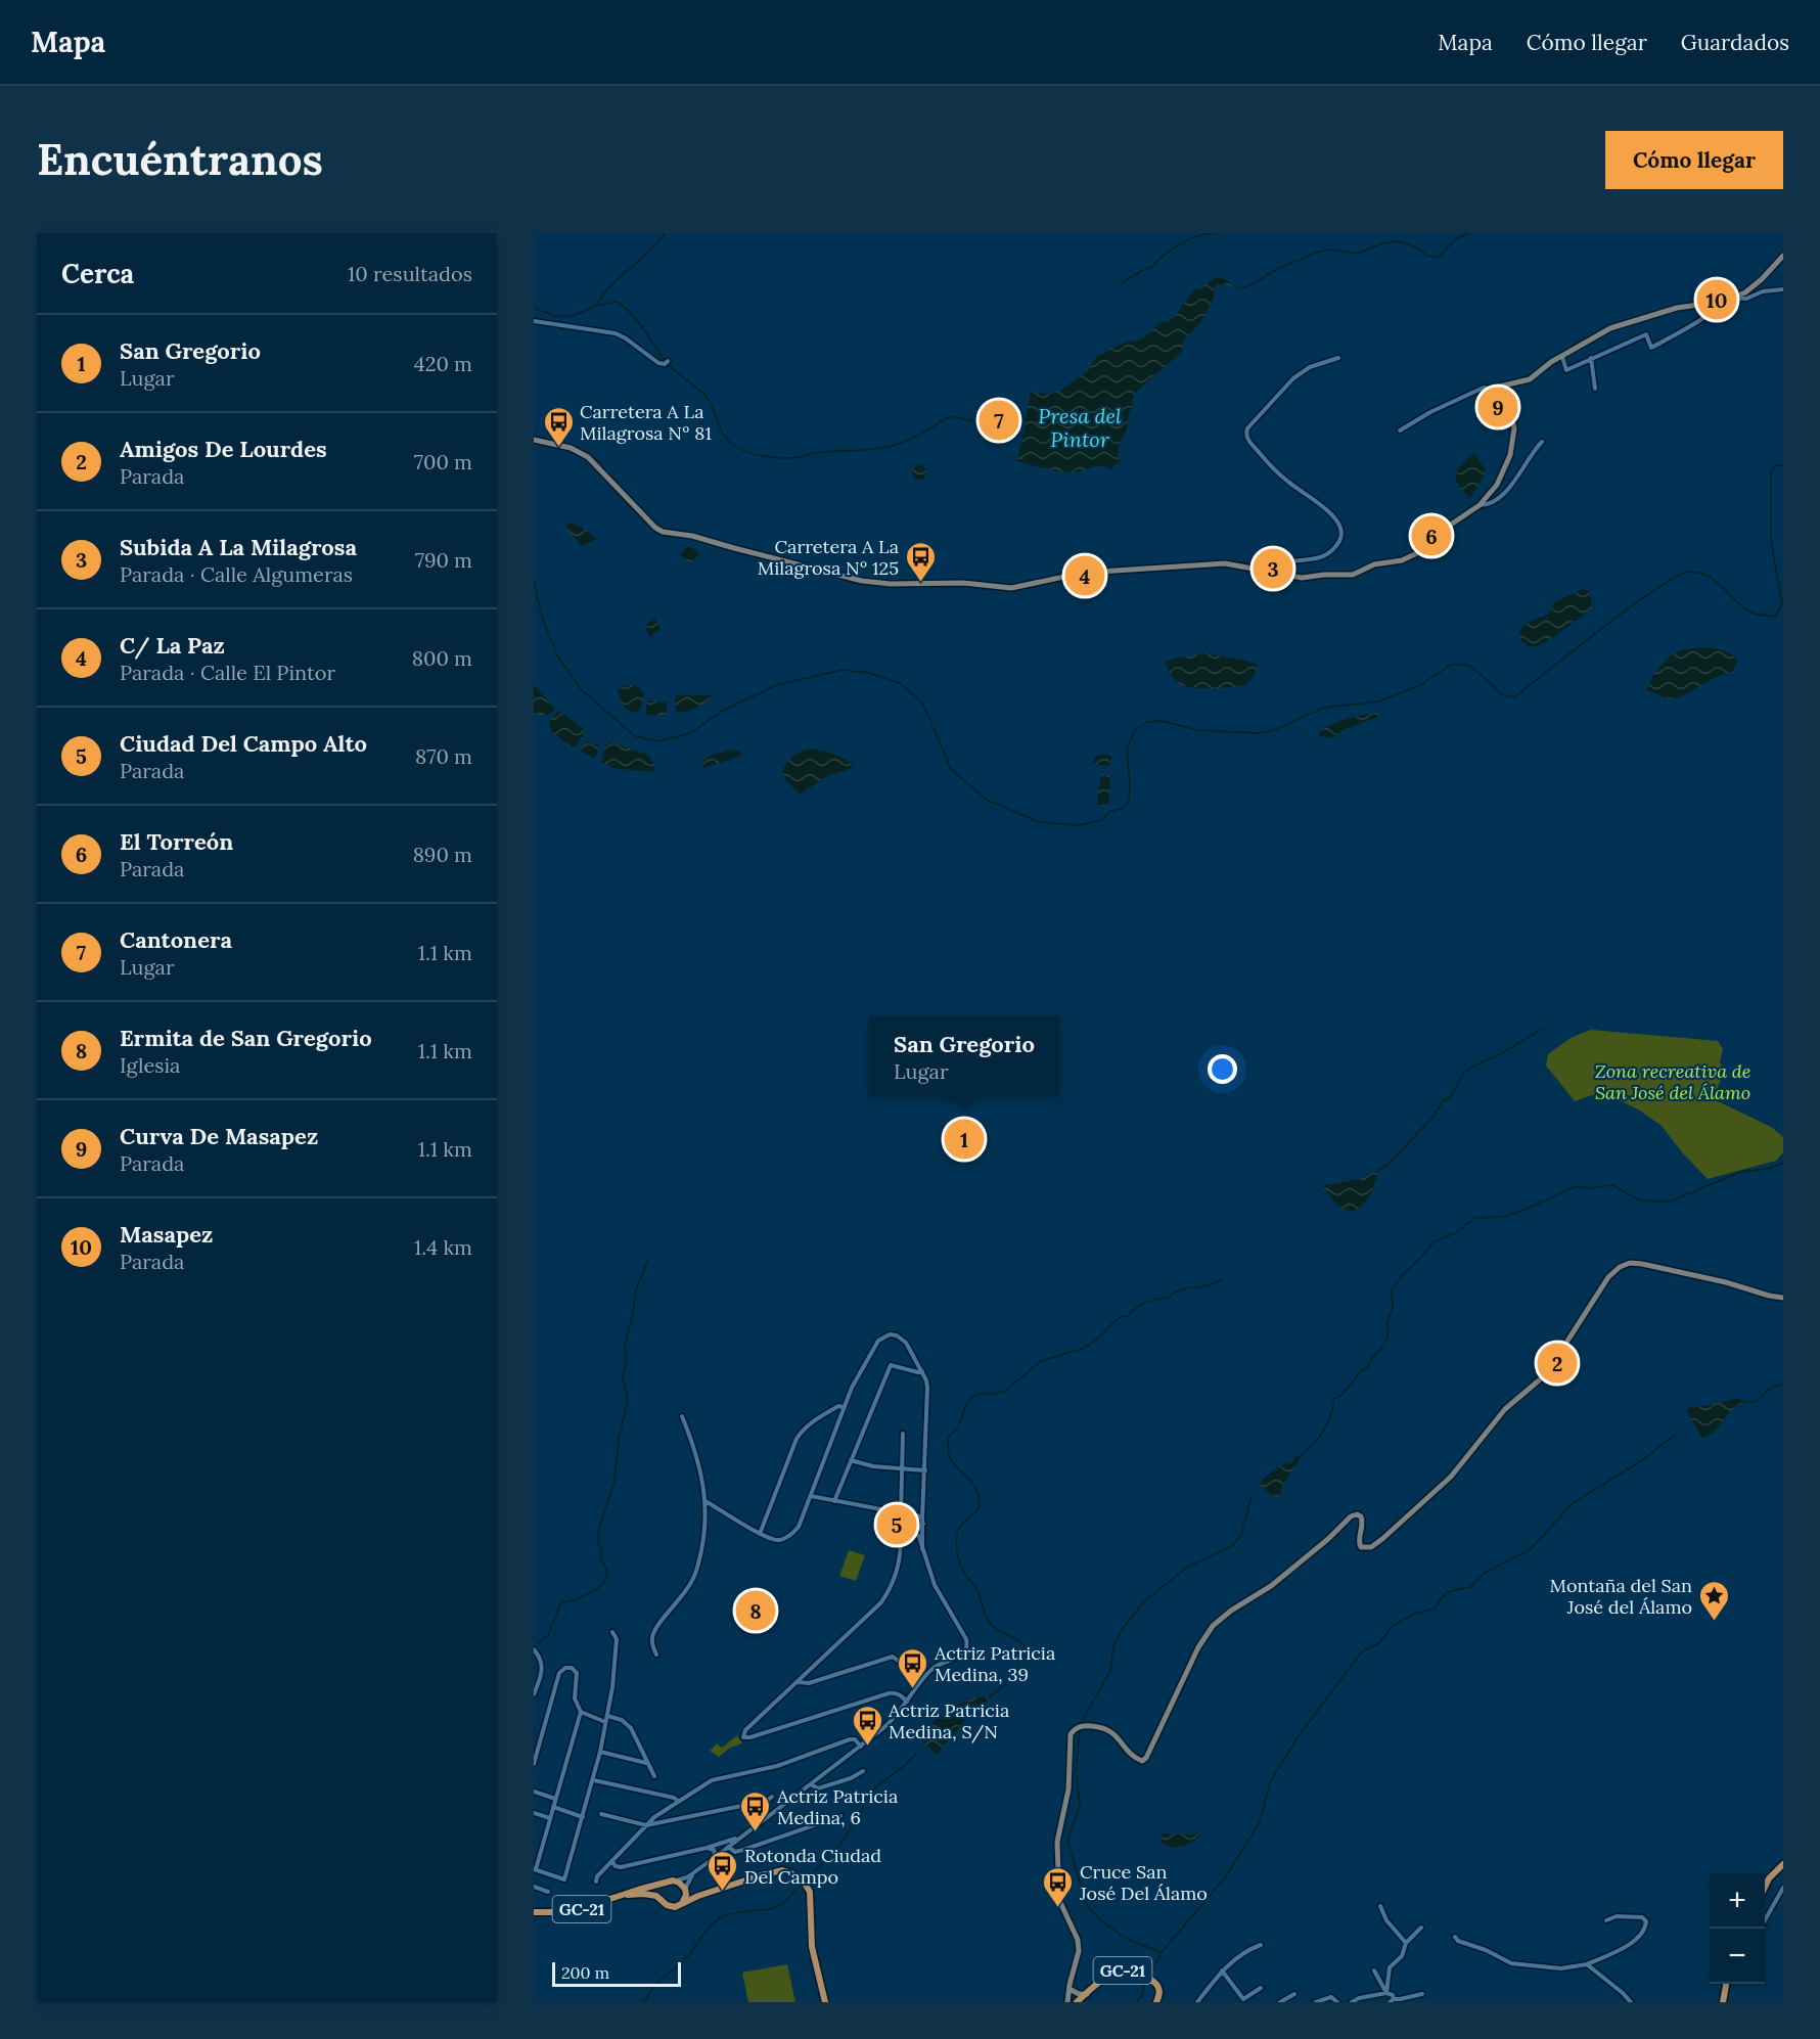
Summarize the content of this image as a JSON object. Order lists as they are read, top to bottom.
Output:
{
  "streets": {
    "main road": ["GC-21"]
  },
  "water": ["Presa del Pintor"],
  "parks": ["Zona recreativa de San José del Álamo"],
  "places": {
    "bus stop": [
      "Carretera A La Milagrosa Nº 81",
      "Carretera A La Milagrosa Nº 125",
      "Actriz Patricia Medina, 39",
      "Actriz Patricia Medina, S/N",
      "Actriz Patricia Medina, 6",
      "Rotonda Ciudad Del Campo",
      "Cruce San José Del Álamo"
    ],
    "place": ["Montaña del San José del Álamo"]
  },
  "scale_bar": "200 m",
  "page": {
    "header": "Mapa",
    "nav": ["Mapa", "Cómo llegar", "Guardados"],
    "buttons": "Cómo llegar",
    "title": "Encuéntranos",
    "heading": ["Cerca", "10 resultados"],
    "pins": [
      "10",
      "9",
      "7",
      "6",
      "3",
      "4",
      "1",
      "2",
      "5",
      "8"
    ],
    "list": [
      {
        "mark": "1",
        "name": "San Gregorio",
        "note": "Lugar",
        "value": "420 m"
      },
      {
        "mark": "2",
        "name": "Amigos De Lourdes",
        "note": "Parada",
        "value": "700 m"
      },
      {
        "mark": "3",
        "name": "Subida A La Milagrosa",
        "note": "Parada · Calle Algumeras",
        "value": "790 m"
      },
      {
        "mark": "4",
        "name": "C/ La Paz",
        "note": "Parada · Calle El Pintor",
        "value": "800 m"
      },
      {
        "mark": "5",
        "name": "Ciudad Del Campo Alto",
        "note": "Parada",
        "value": "870 m"
      },
      {
        "mark": "6",
        "name": "El Torreón",
        "note": "Parada",
        "value": "890 m"
      },
      {
        "mark": "7",
        "name": "Cantonera",
        "note": "Lugar",
        "value": "1.1 km"
      },
      {
        "mark": "8",
        "name": "Ermita de San Gregorio",
        "note": "Iglesia",
        "value": "1.1 km"
      },
      {
        "mark": "9",
        "name": "Curva De Masapez",
        "note": "Parada",
        "value": "1.1 km"
      },
      {
        "mark": "10",
        "name": "Masapez",
        "note": "Parada",
        "value": "1.4 km"
      }
    ],
    "popup": ["San Gregorio", "Lugar"],
    "map_buttons": ["+", "−"],
    "scale": "200 m"
  }
}
